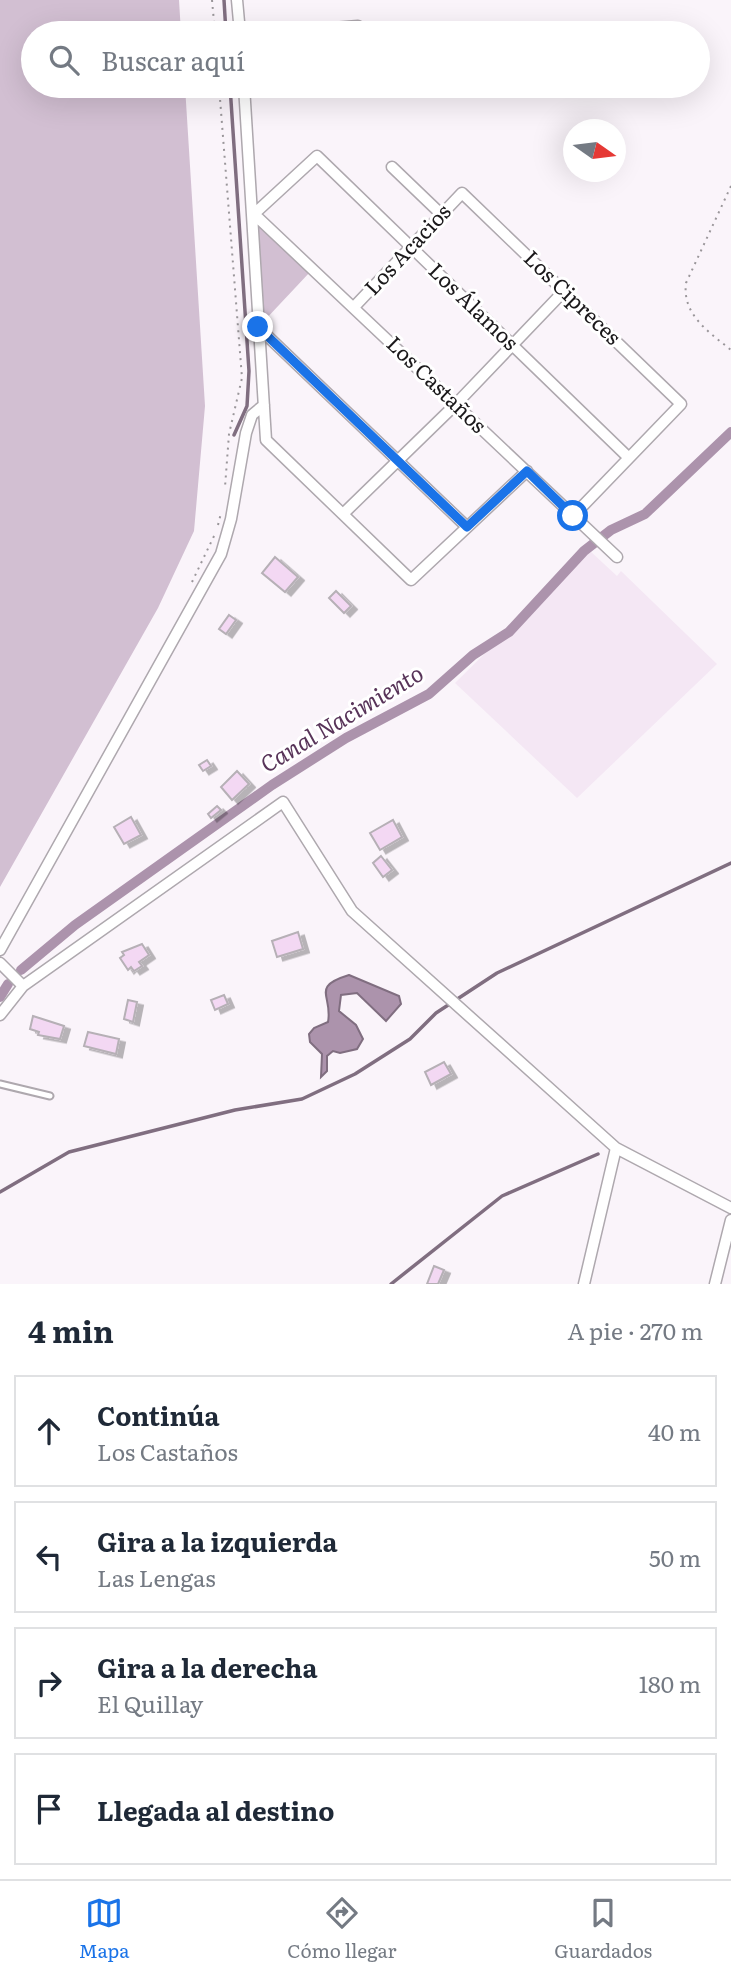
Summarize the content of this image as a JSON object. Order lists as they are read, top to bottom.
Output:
{
  "streets": {
    "street": [
      "Los Acacios",
      "Los Cipreces",
      "Los Álamos",
      "Los Castaños"
    ]
  },
  "crossings": [
    ["Los Acacios", "Los Cipreces"],
    ["Los Acacios", "Los Álamos"],
    ["Los Acacios", "Los Castaños"],
    ["Los Cipreces", "Los Álamos"],
    ["Los Álamos", "Los Castaños"]
  ],
  "water": ["Canal Nacimiento"],
  "north": "right",
  "page": {
    "search": "Buscar aquí",
    "heading": ["4 min", "A pie · 270 m"],
    "list": [
      ["Continúa", "Los Castaños", "40 m"],
      ["Gira a la izquierda", "Las Lengas", "50 m"],
      ["Gira a la derecha", "El Quillay", "180 m"],
      "Llegada al destino"
    ],
    "nav": ["Mapa", "Cómo llegar", "Guardados"]
  }
}
